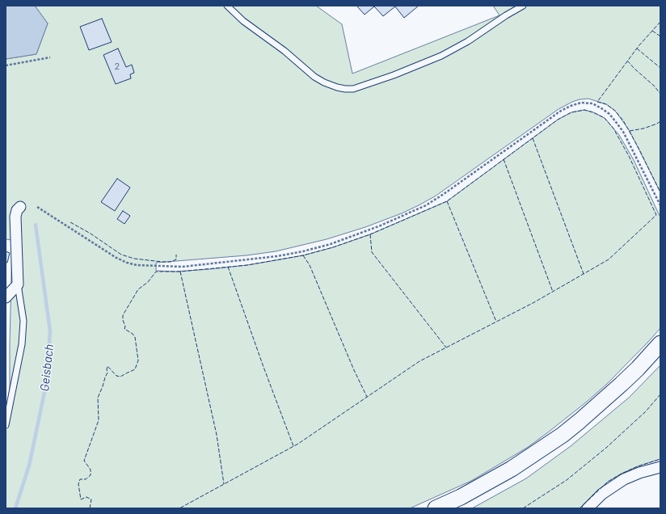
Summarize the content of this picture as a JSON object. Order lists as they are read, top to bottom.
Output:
{
  "water": ["Geisbach"],
  "house_numbers": ["2"]
}
